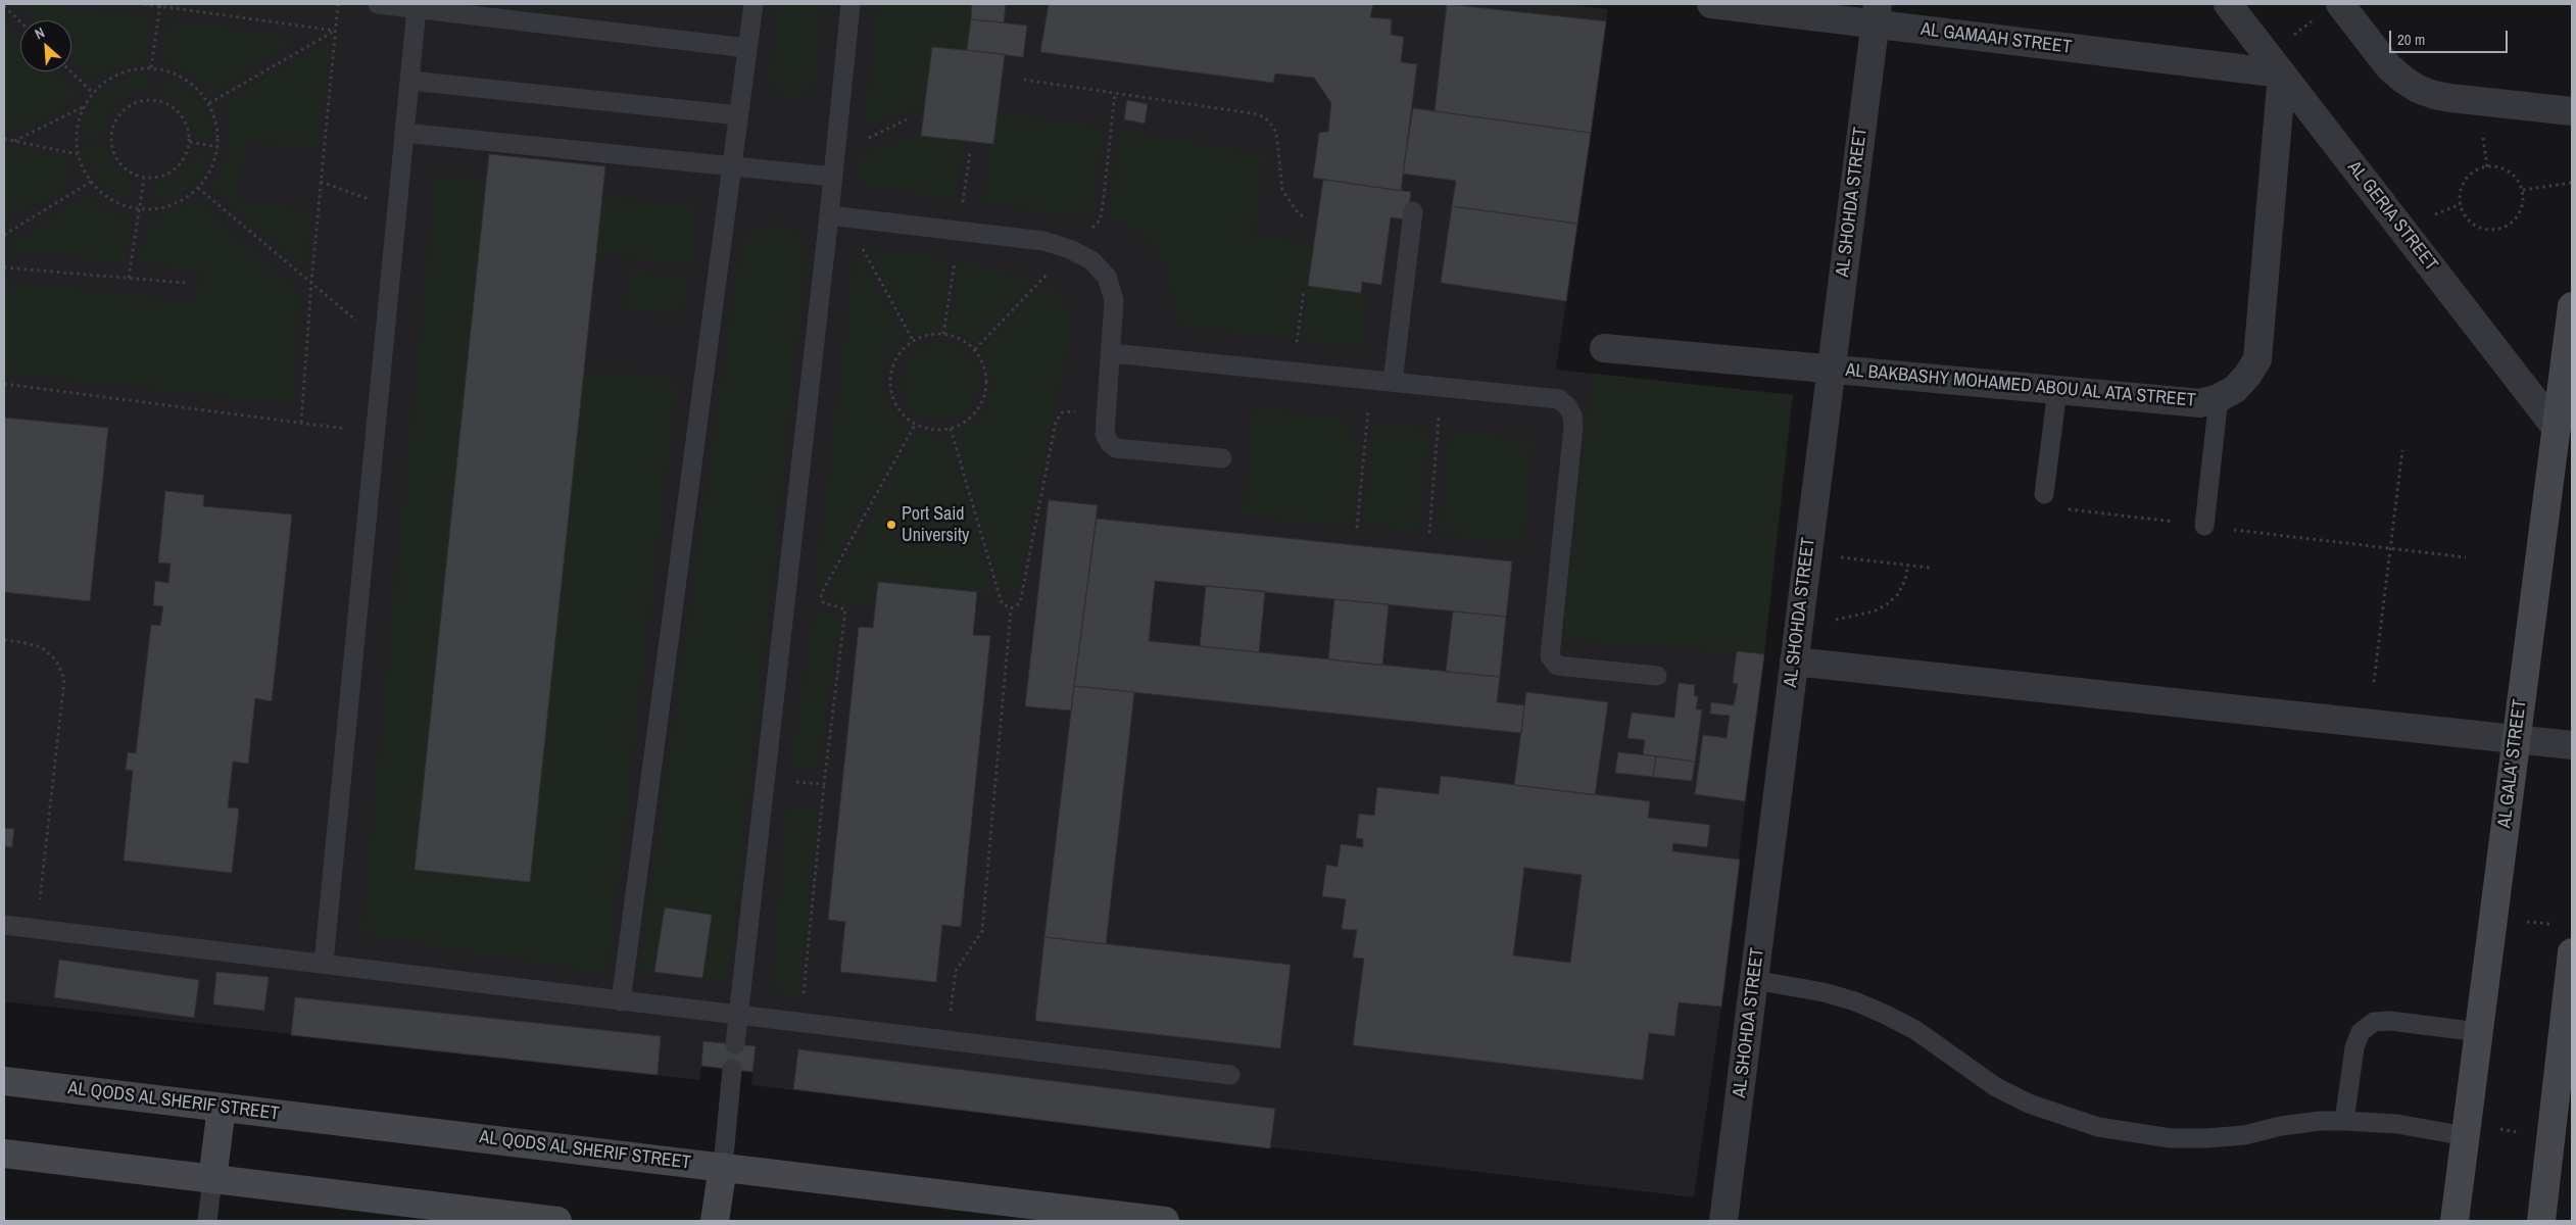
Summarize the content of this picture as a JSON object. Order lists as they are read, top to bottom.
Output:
{
  "streets": {
    "main road": ["AL GALA' STREET", "AL QODS AL SHERIF STREET"],
    "street": [
      "AL GAMAAH STREET",
      "AL SHOHDA STREET",
      "AL GERIA STREET",
      "AL BAKBASHY MOHAMED ABOU AL ATA STREET"
    ]
  },
  "crossings": [
    ["AL GAMAAH STREET", "AL SHOHDA STREET"],
    ["AL GAMAAH STREET", "AL GERIA STREET"],
    ["AL GAMAAH STREET", "AL BAKBASHY MOHAMED ABOU AL ATA STREET"],
    ["AL SHOHDA STREET", "AL BAKBASHY MOHAMED ABOU AL ATA STREET"],
    ["AL GERIA STREET", "AL BAKBASHY MOHAMED ABOU AL ATA STREET"],
    ["AL GERIA STREET", "AL GALA' STREET"]
  ],
  "places": ["Port Said University"],
  "scale_bar": "20 m",
  "north": "top left"
}
